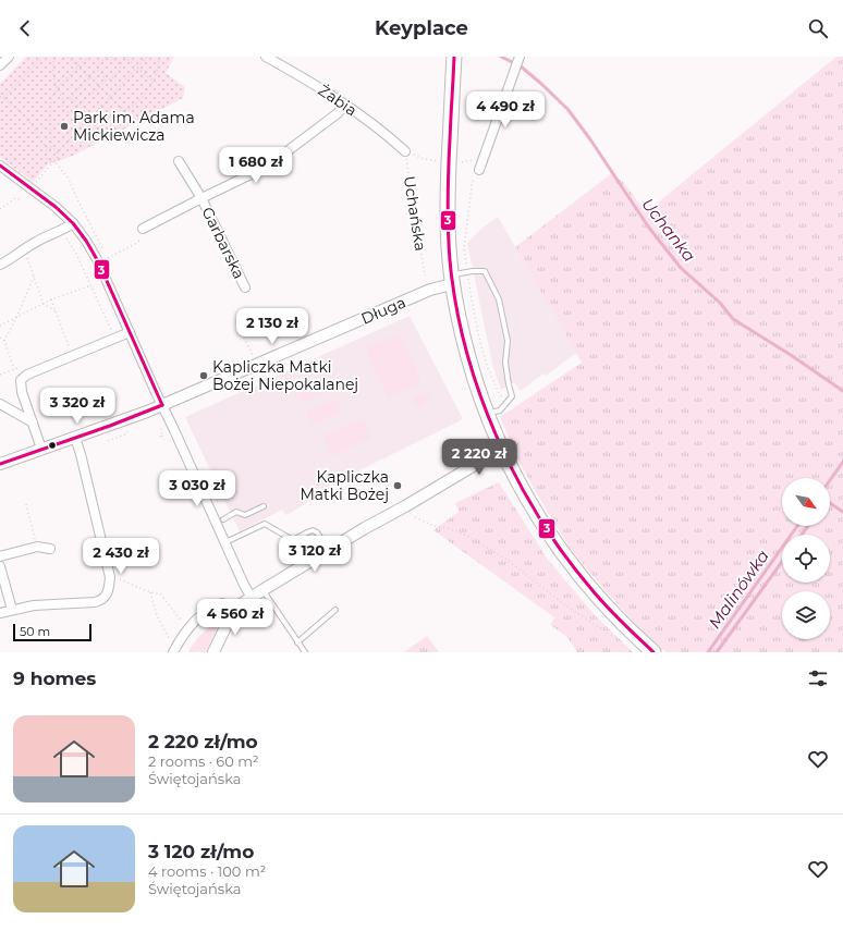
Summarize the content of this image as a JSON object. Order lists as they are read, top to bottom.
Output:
{
  "streets": {
    "street": ["Żabia", "Garbarska", "Długa"],
    "path": ["Uchańska"]
  },
  "crossings": [
    ["Żabia", "Uchańska"]
  ],
  "water": ["Uchanka", "Malinówka"],
  "places": ["Park im. Adama Mickiewicza", "Kapliczka Matki Bożej Niepokalanej", "Kapliczka Matki Bożej"],
  "lines": ["transit line 3"],
  "scale_bar": "50 m",
  "north": "bottom right",
  "page": {
    "header": "Keyplace",
    "price": [
      "4 490 zł",
      "1 680 zł",
      "2 130 zł",
      "3 320 zł",
      "2 220 zł",
      "3 030 zł",
      "3 120 zł",
      "2 430 zł",
      "4 560 zł"
    ],
    "scale": "50 m",
    "heading": "9 homes",
    "list": [
      {
        "name": "2 220 zł/mo",
        "note": "2 rooms · 60 m² · Świętojańska"
      },
      {
        "name": "3 120 zł/mo",
        "note": "4 rooms · 100 m² · Świętojańska"
      }
    ]
  }
}
